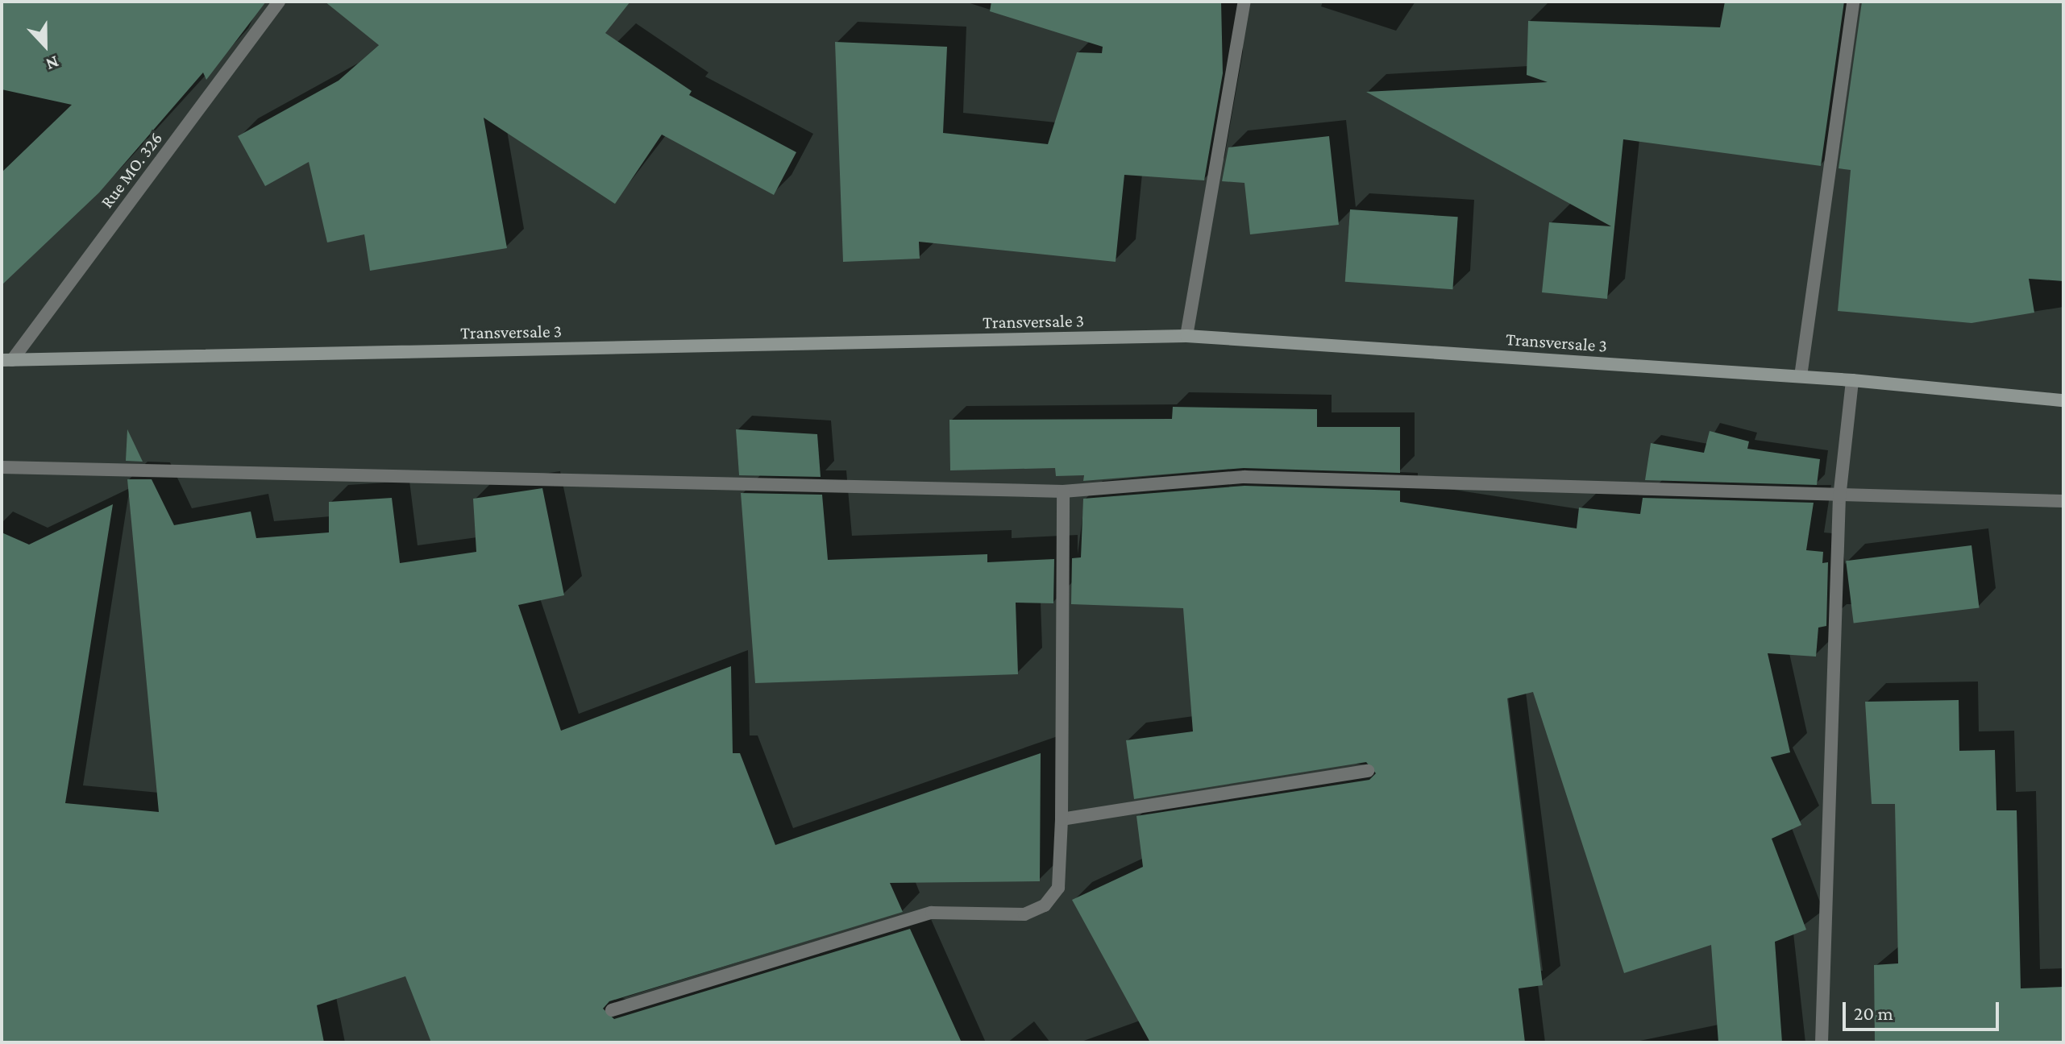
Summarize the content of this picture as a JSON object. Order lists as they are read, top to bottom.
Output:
{
  "streets": {
    "main road": ["Transversale 3"],
    "street": ["Rue MO. 326"]
  },
  "crossings": [
    ["Rue MO. 326", "Transversale 3"]
  ],
  "scale_bar": "20 m",
  "north": "bottom"
}
